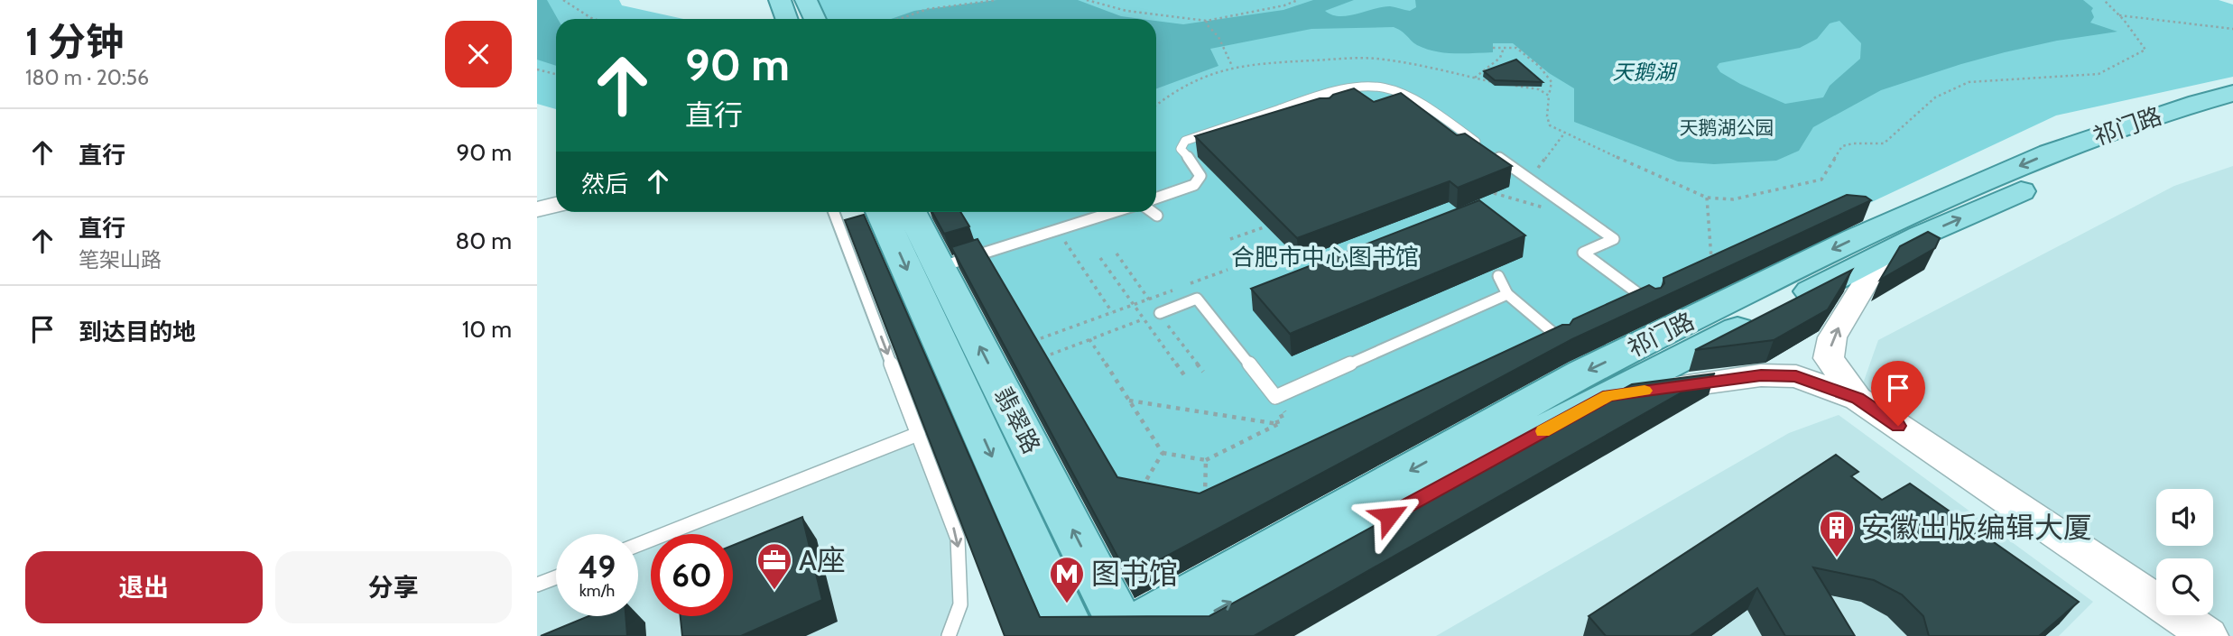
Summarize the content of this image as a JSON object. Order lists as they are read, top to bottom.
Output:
{
  "streets": {
    "main road": ["祁门路", "翡翠路"]
  },
  "crossings": [
    ["祁门路", "翡翠路"]
  ],
  "water": ["天鹅湖"],
  "parks": ["天鹅湖公园", "合肥市中心图书馆"],
  "places": {
    "building": ["安徽出版编辑大厦"],
    "office": ["A座"],
    "metro station": ["图书馆"]
  },
  "page": {
    "heading": ["1 分钟", "180 m · 20:56"],
    "turn": ["90 m", "直行"],
    "list": [
      {
        "name": "直行",
        "value": "90 m"
      },
      {
        "name": "直行",
        "note": "笔架山路",
        "value": "80 m"
      },
      {
        "name": "到达目的地",
        "value": "10 m"
      }
    ],
    "then": "然后",
    "speed": "49 km/h",
    "limit": "60",
    "buttons": ["退出", "分享"]
  }
}
